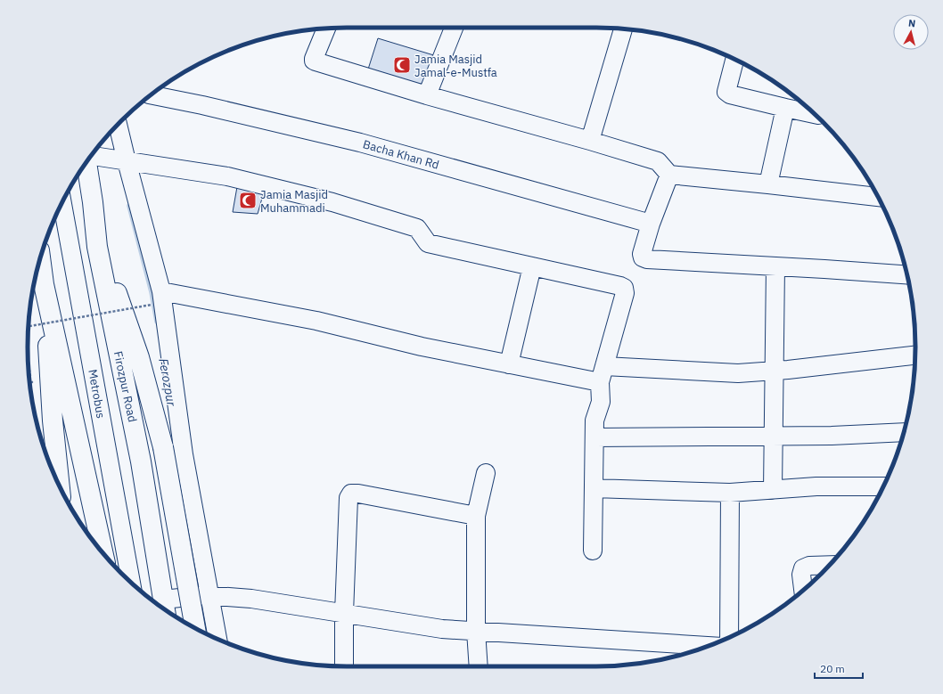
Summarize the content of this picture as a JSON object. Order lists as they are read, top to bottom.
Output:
{
  "streets": {
    "main road": ["Firozpur Road"],
    "street": ["Bacha Khan Rd", "Metrobus"]
  },
  "water": ["Ferozpur"],
  "places": {
    "mosque": ["Jamia Masjid Jamal-e-Mustfa", "Jamia Masjid Muhammadi"]
  },
  "scale_bar": "20 m",
  "north": "top"
}
